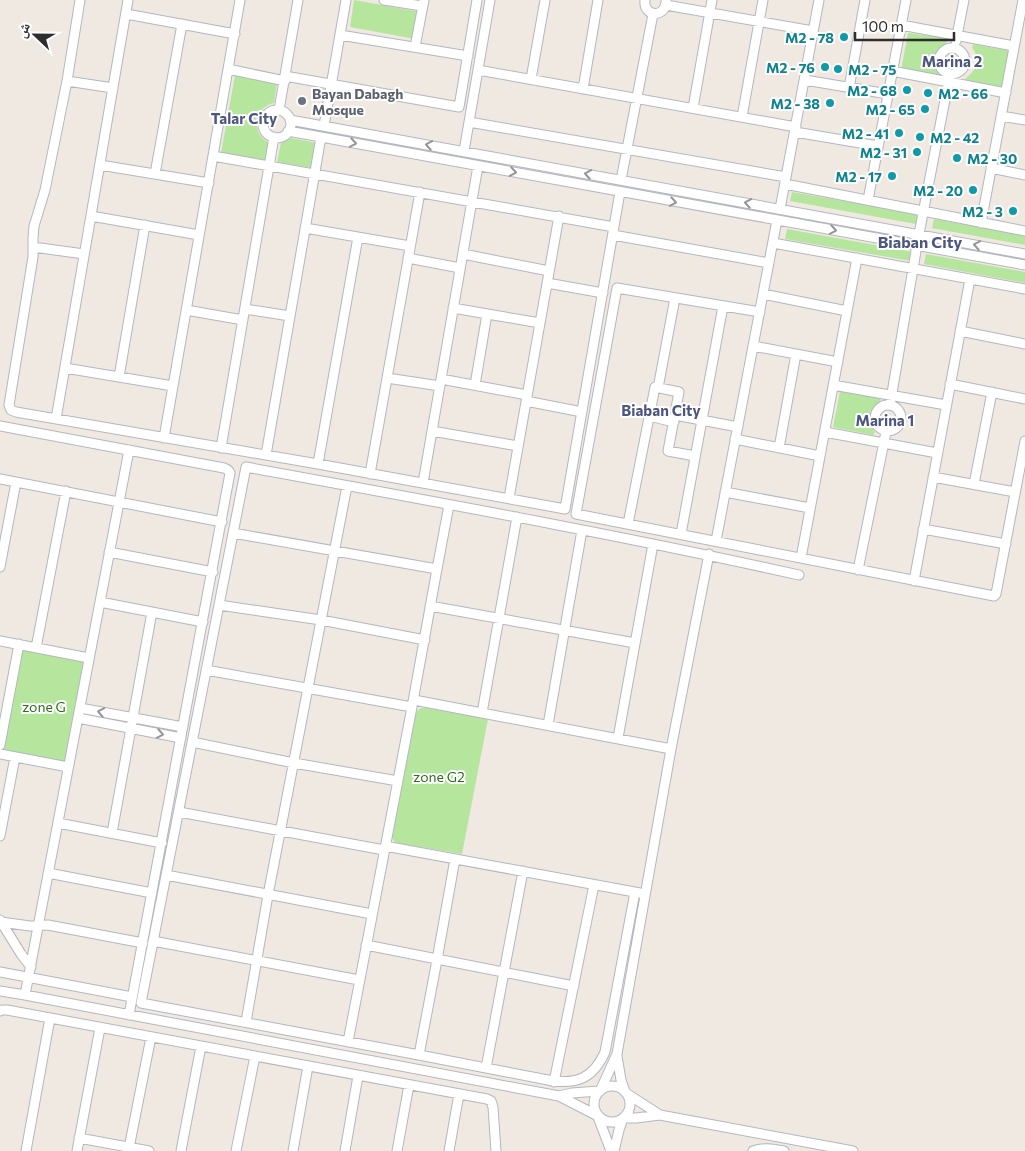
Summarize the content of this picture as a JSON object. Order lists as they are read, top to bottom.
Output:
{
  "districts": [
    "Marina 2",
    "Talar City",
    "Biaban City",
    "Biaban City",
    "Marina 1"
  ],
  "parks": ["zone G", "zone G2"],
  "places": [
    "M2 - 78",
    "M2 - 76",
    "M2 - 75",
    "M2 - 68",
    "M2 - 66",
    "Bayan Dabagh Mosque",
    "M2 - 38",
    "M2 - 65",
    "M2 - 41",
    "M2 - 42",
    "M2 - 31",
    "M2 - 30",
    "M2 - 17",
    "M2 - 20",
    "M2 - 3"
  ],
  "scale_bar": "100 m",
  "north": "left"
}
